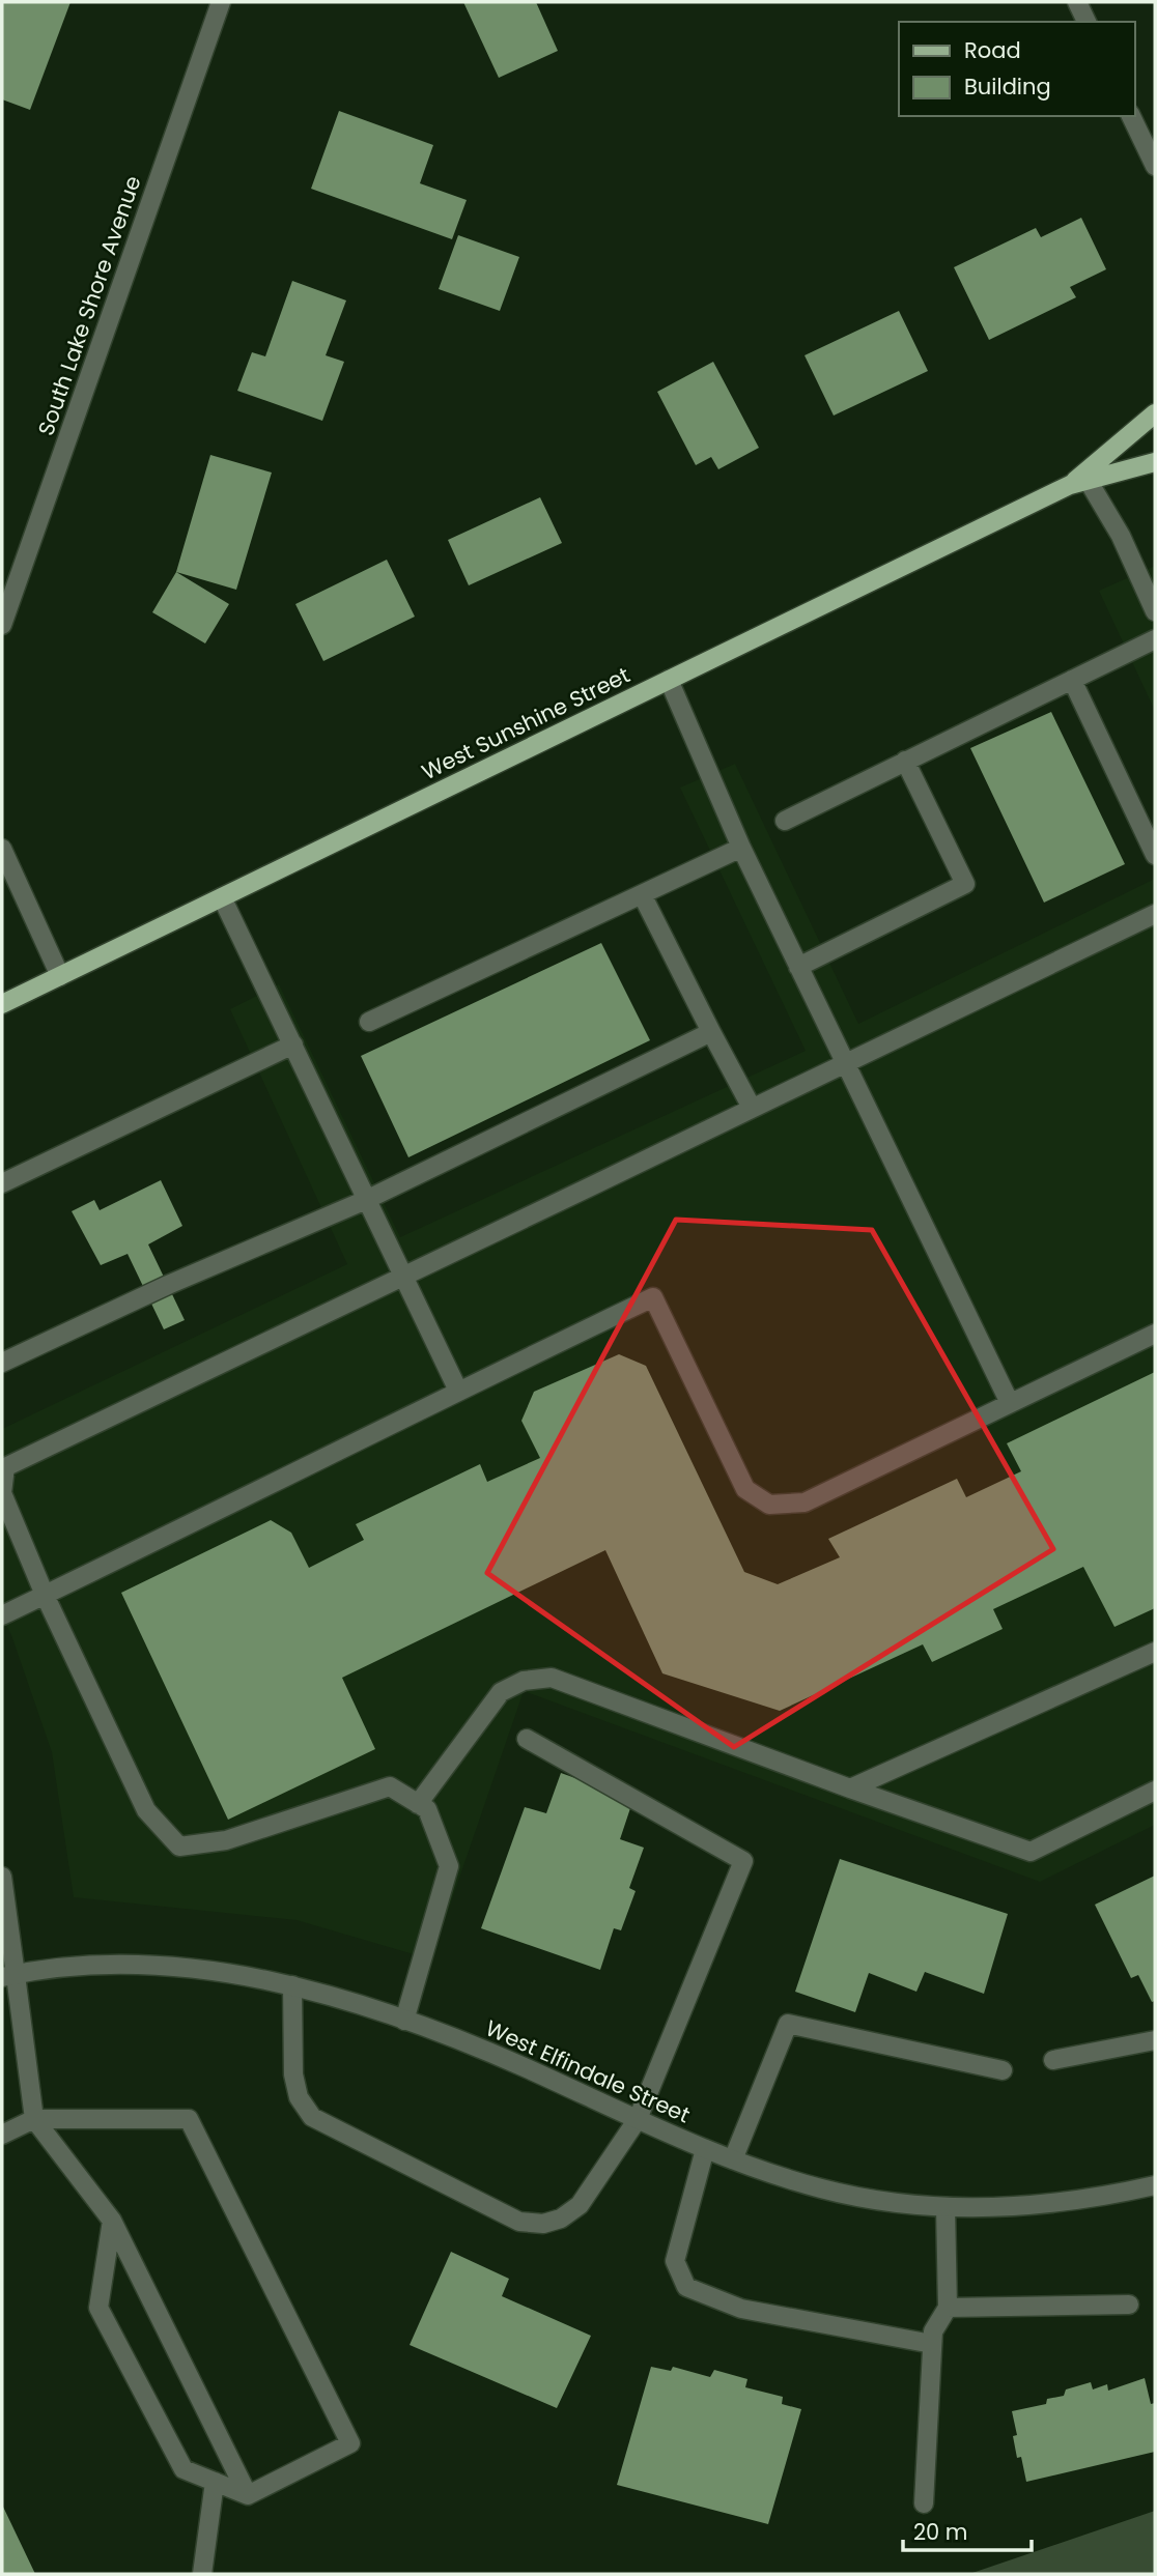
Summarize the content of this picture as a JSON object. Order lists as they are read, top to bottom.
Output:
{
  "streets": {
    "main road": ["West Sunshine Street"],
    "street": ["South Lake Shore Avenue", "West Elfindale Street"]
  },
  "legend": ["Road", "Building"],
  "scale_bar": "20 m"
}
